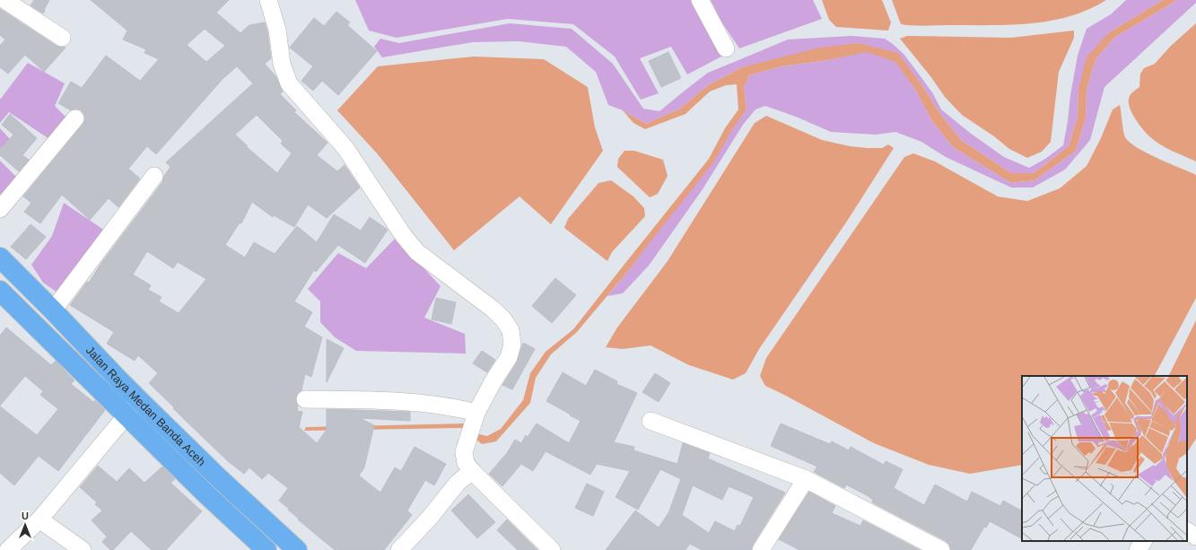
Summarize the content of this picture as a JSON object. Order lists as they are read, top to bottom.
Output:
{
  "streets": {
    "highway": ["Jalan Raya Medan Banda Aceh"]
  },
  "north": "top"
}
